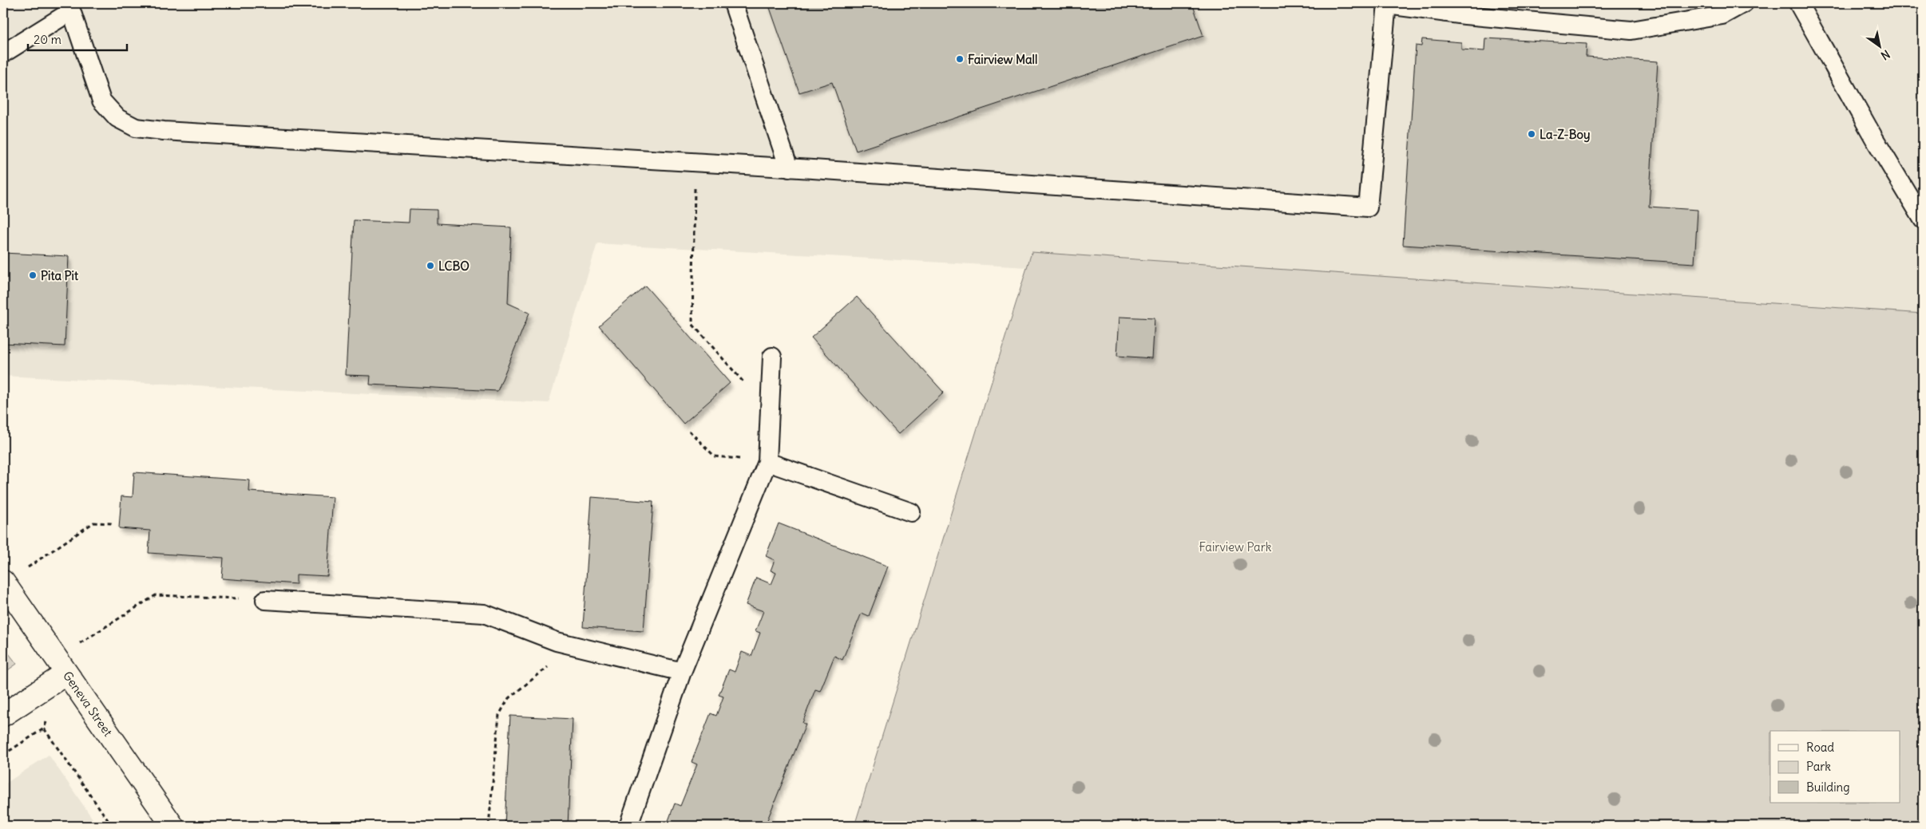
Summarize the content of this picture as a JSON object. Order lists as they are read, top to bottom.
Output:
{
  "streets": {
    "main road": ["Geneva Street"]
  },
  "parks": ["Fairview Park"],
  "places": [
    "Fairview Mall",
    "La-Z-Boy",
    "LCBO",
    "Pita Pit"
  ],
  "legend": ["Road", "Park", "Building"],
  "scale_bar": "20 m",
  "north": "bottom right"
}
